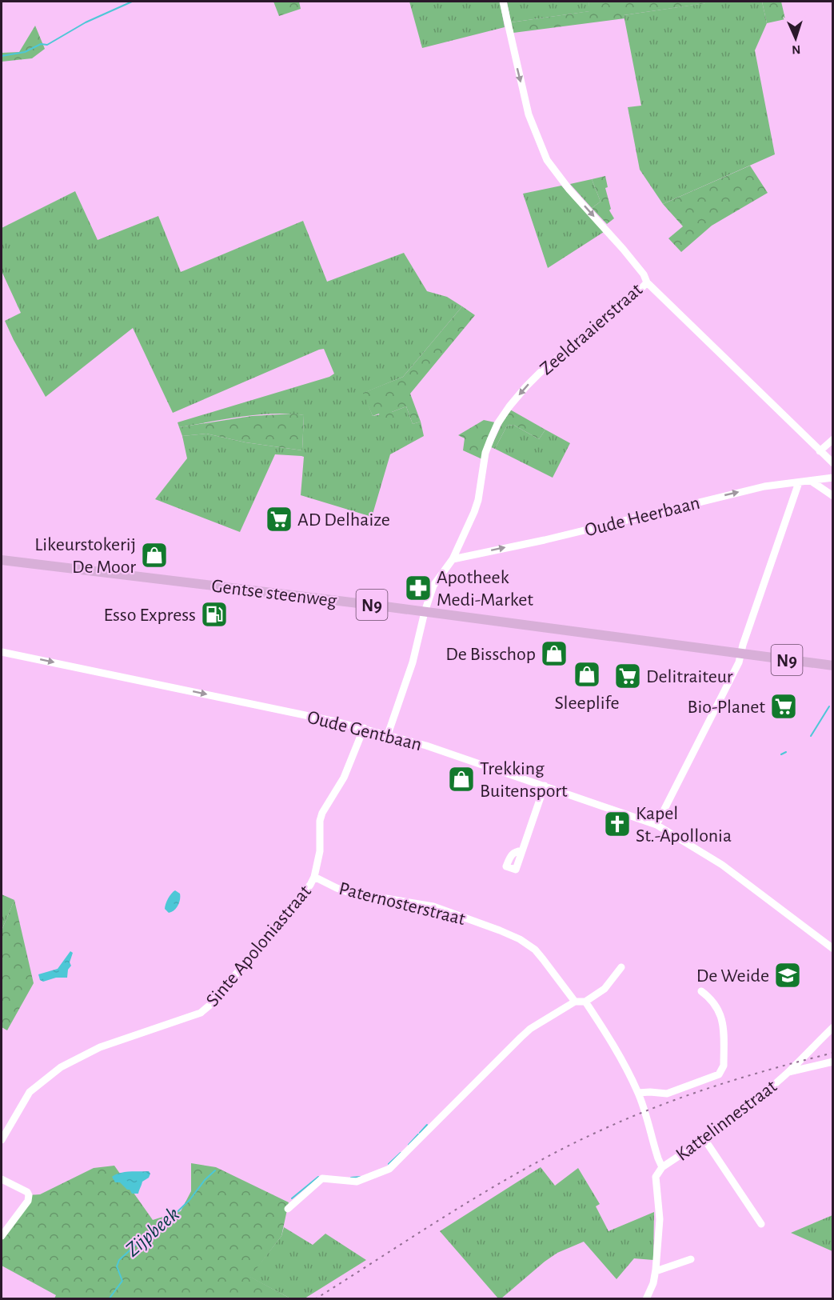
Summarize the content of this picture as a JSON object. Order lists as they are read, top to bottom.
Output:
{
  "streets": {
    "main road": ["Gentse steenweg", "N9"],
    "street": [
      "Zeeldraaierstraat",
      "Oude Heerbaan",
      "Oude Gentbaan",
      "Paternosterstraat",
      "Sinte Apoloniastraat",
      "Kattelinnestraat"
    ]
  },
  "crossings": [
    ["Zeeldraaierstraat", "Oude Heerbaan"],
    ["Zeeldraaierstraat", "Gentse steenweg"],
    ["Oude Gentbaan", "Sinte Apoloniastraat"],
    ["Paternosterstraat", "Sinte Apoloniastraat"]
  ],
  "one_way": ["Zeeldraaierstraat", "Oude Heerbaan", "Oude Gentbaan"],
  "water": ["Zijpbeek"],
  "places": {
    "supermarket": ["AD Delhaize", "Delitraiteur", "Bio-Planet"],
    "shop": [
      "Likeurstokerij De Moor",
      "De Bisschop",
      "Sleeplife",
      "Trekking Buitensport"
    ],
    "pharmacy": ["Apotheek Medi-Market"],
    "fuel station": ["Esso Express"],
    "church": ["Kapel St.-Apollonia"],
    "school or university": ["De Weide"]
  },
  "north": "bottom"
}
